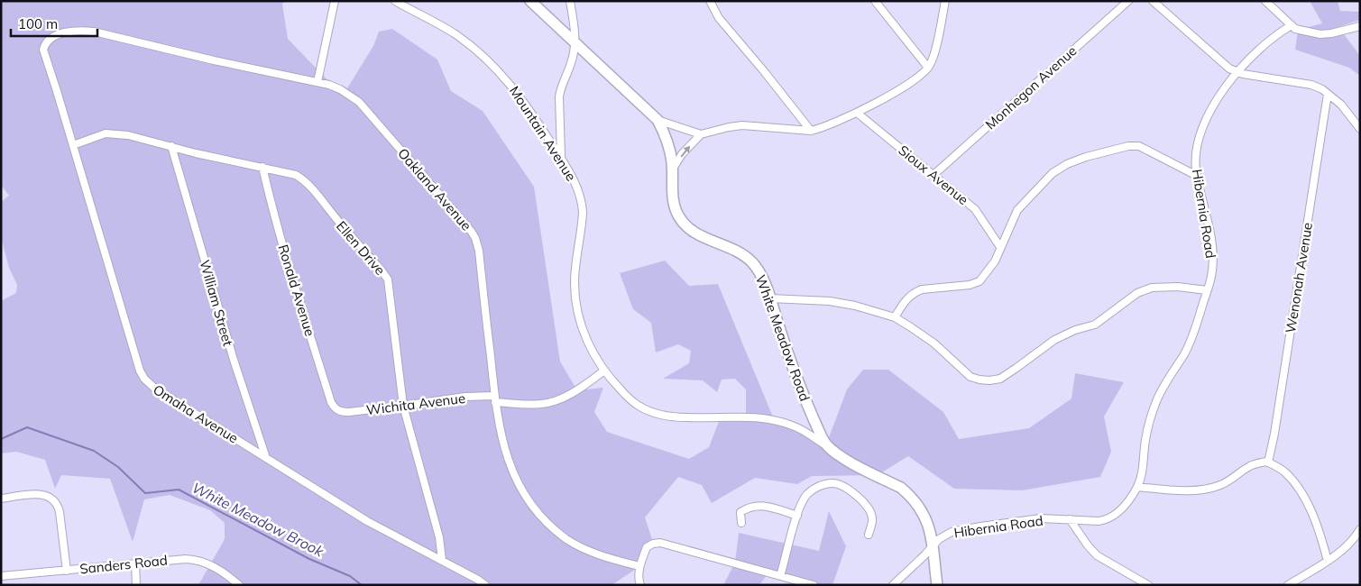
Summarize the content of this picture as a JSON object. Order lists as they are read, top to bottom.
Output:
{
  "streets": {
    "street": [
      "Monhegon Avenue",
      "Mountain Avenue",
      "Sioux Avenue",
      "Oakland Avenue",
      "Hibernia Road",
      "Ellen Drive",
      "Wenonah Avenue",
      "Ronald Avenue",
      "William Street",
      "White Meadow Road",
      "Wichita Avenue",
      "Omaha Avenue",
      "Sanders Road"
    ]
  },
  "crossings": [
    ["Monhegon Avenue", "Sioux Avenue"],
    ["Mountain Avenue", "White Meadow Road"],
    ["Mountain Avenue", "Wichita Avenue"],
    ["Oakland Avenue", "Wichita Avenue"],
    ["Oakland Avenue", "Omaha Avenue"],
    ["Hibernia Road", "White Meadow Road"],
    ["Ellen Drive", "Ronald Avenue"],
    ["Ellen Drive", "William Street"],
    ["Ellen Drive", "Wichita Avenue"],
    ["Ellen Drive", "Omaha Avenue"],
    ["Ronald Avenue", "Wichita Avenue"],
    ["William Street", "Omaha Avenue"]
  ],
  "water": ["White Meadow Brook"],
  "scale_bar": "100 m"
}
